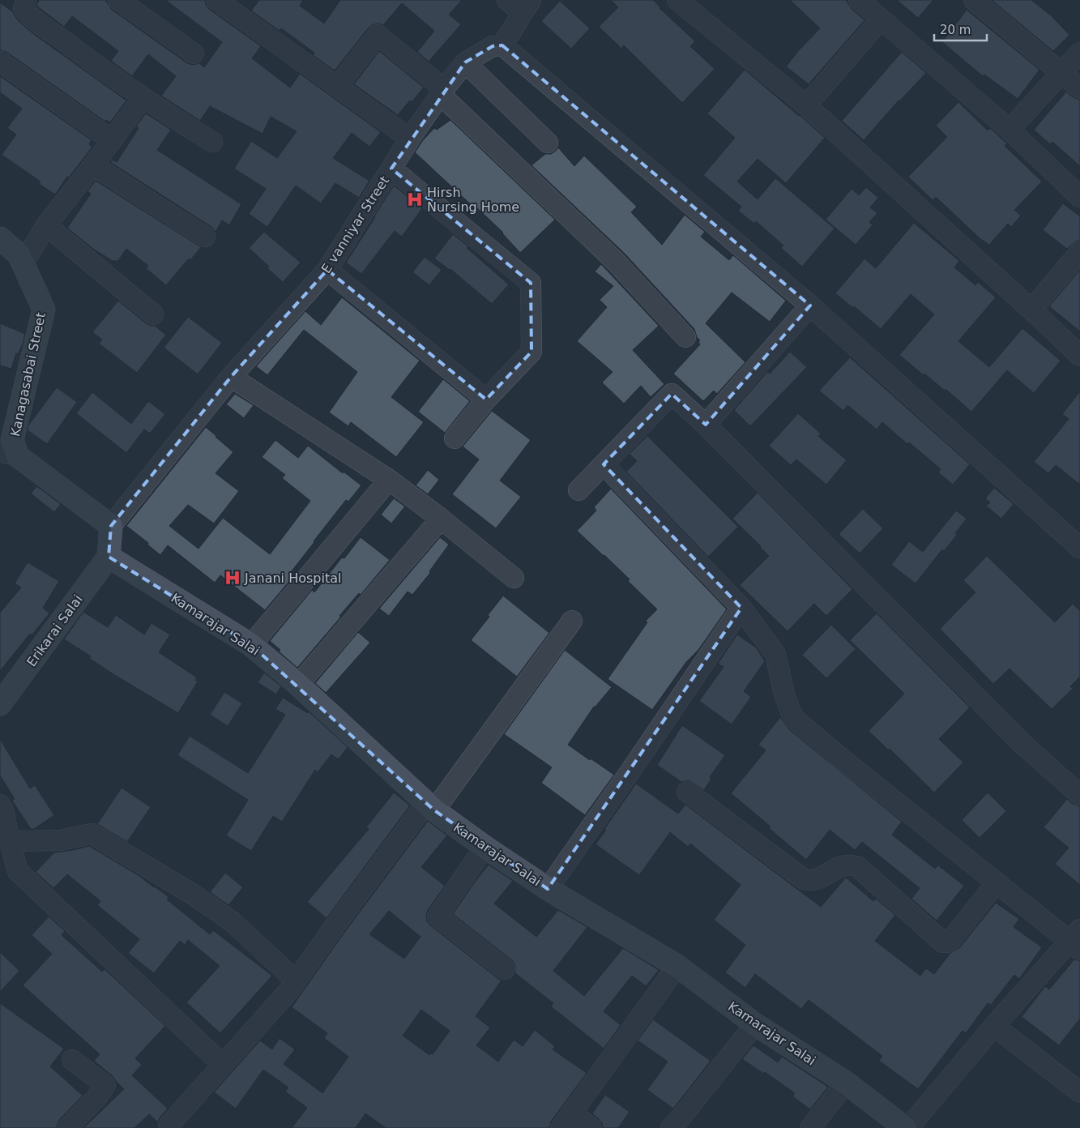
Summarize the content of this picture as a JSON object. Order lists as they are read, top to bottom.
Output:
{
  "streets": {
    "main road": ["Kanagasabai Street", "Kamarajar Salai", "Erikarai Salai"],
    "street": ["E vanniyar Street"]
  },
  "crossings": [
    ["E vanniyar Street", "Kanagasabai Street"],
    ["Kamarajar Salai", "Erikarai Salai"]
  ],
  "places": {
    "hospital": ["Hirsh Nursing Home", "Janani Hospital"]
  },
  "scale_bar": "20 m"
}
